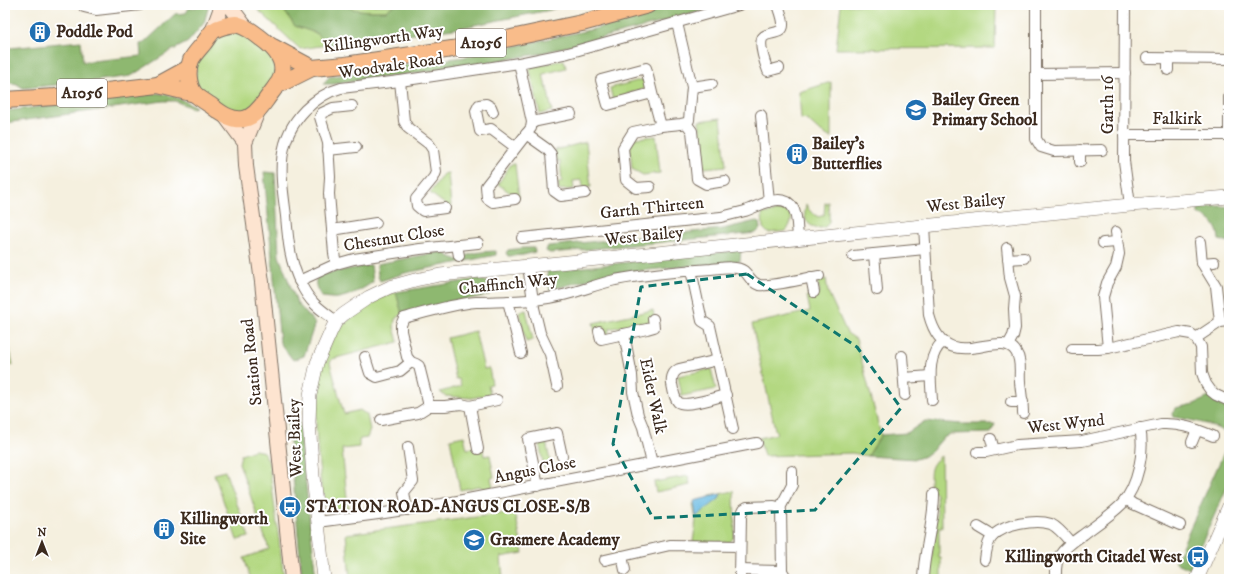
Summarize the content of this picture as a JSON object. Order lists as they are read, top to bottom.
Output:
{
  "streets": {
    "main road": ["Killingworth Way", "A1056", "Station Road"],
    "street": [
      "Woodvale Road",
      "Garth 16",
      "Falkirk",
      "West Bailey",
      "Garth Thirteen",
      "Chestnut Close",
      "Chaffinch Way",
      "Eider Walk",
      "West Wynd",
      "Angus Close"
    ]
  },
  "crossings": [
    ["Killingworth Way", "A1056"],
    ["Killingworth Way", "Station Road"],
    ["A1056", "Station Road"],
    ["Woodvale Road", "West Bailey"],
    ["Woodvale Road", "Chestnut Close"],
    ["Garth 16", "Falkirk"],
    ["Garth 16", "West Bailey"],
    ["West Bailey", "Garth Thirteen"],
    ["West Bailey", "Angus Close"],
    ["Eider Walk", "Angus Close"]
  ],
  "places": {
    "building": ["Poddle Pod", "Bailey’s Butterflies", "Killingworth Site"],
    "school or university": ["Bailey Green Primary School", "Grasmere Academy"],
    "bus stop": ["STATION ROAD-ANGUS CLOSE-S/B", "Killingworth Citadel West"]
  },
  "north": "top"
}
